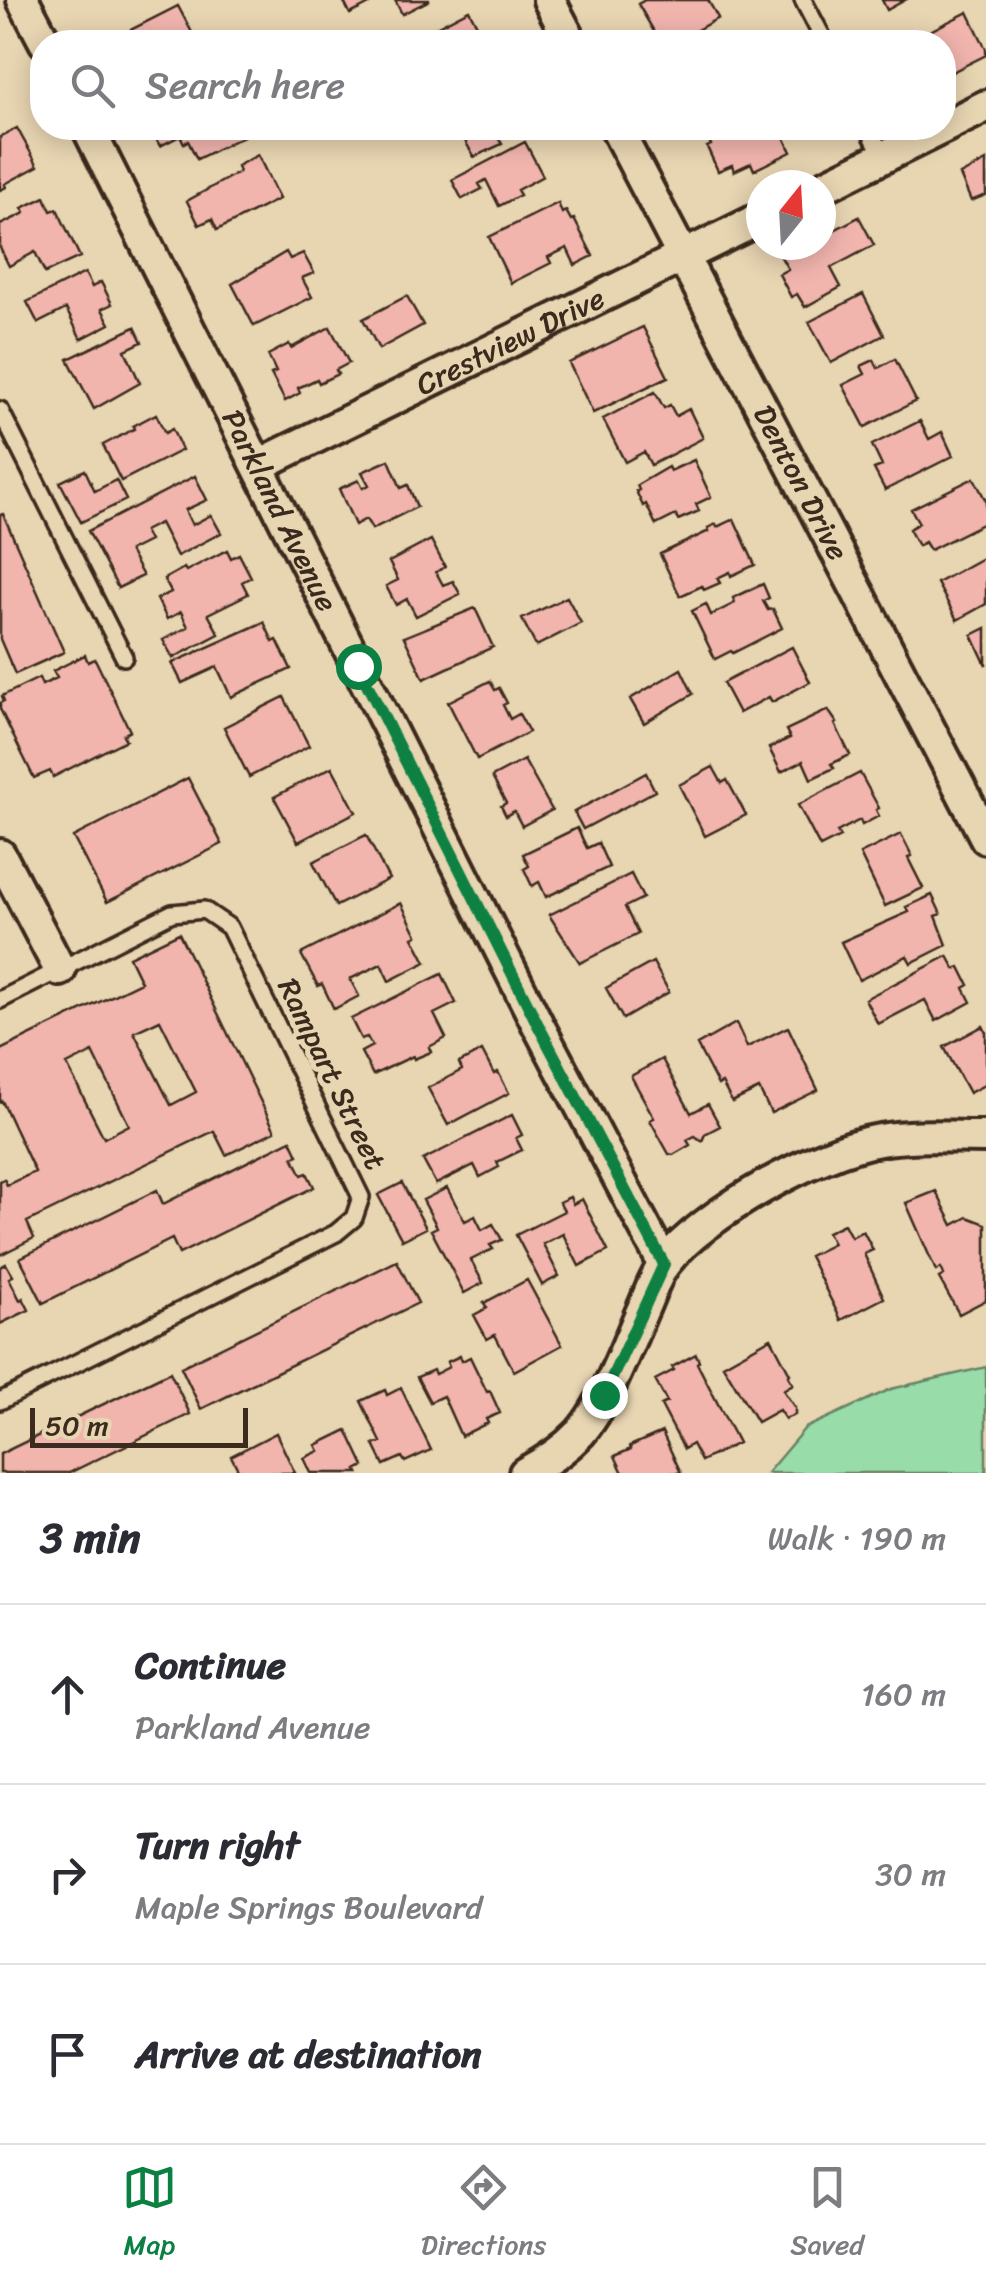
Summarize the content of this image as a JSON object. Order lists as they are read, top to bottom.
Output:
{
  "streets": {
    "street": ["Crestview Drive", "Denton Drive", "Parkland Avenue"],
    "lane": ["Rampart Street"]
  },
  "crossings": [
    ["Crestview Drive", "Denton Drive"],
    ["Crestview Drive", "Parkland Avenue"]
  ],
  "scale_bar": "50 m",
  "north": "top",
  "page": {
    "search": "Search here",
    "scale": "50 m",
    "heading": ["3 min", "Walk · 190 m"],
    "list": [
      ["Continue", "Parkland Avenue", "160 m"],
      ["Turn right", "Maple Springs Boulevard", "30 m"],
      "Arrive at destination"
    ],
    "nav": ["Map", "Directions", "Saved"]
  }
}
